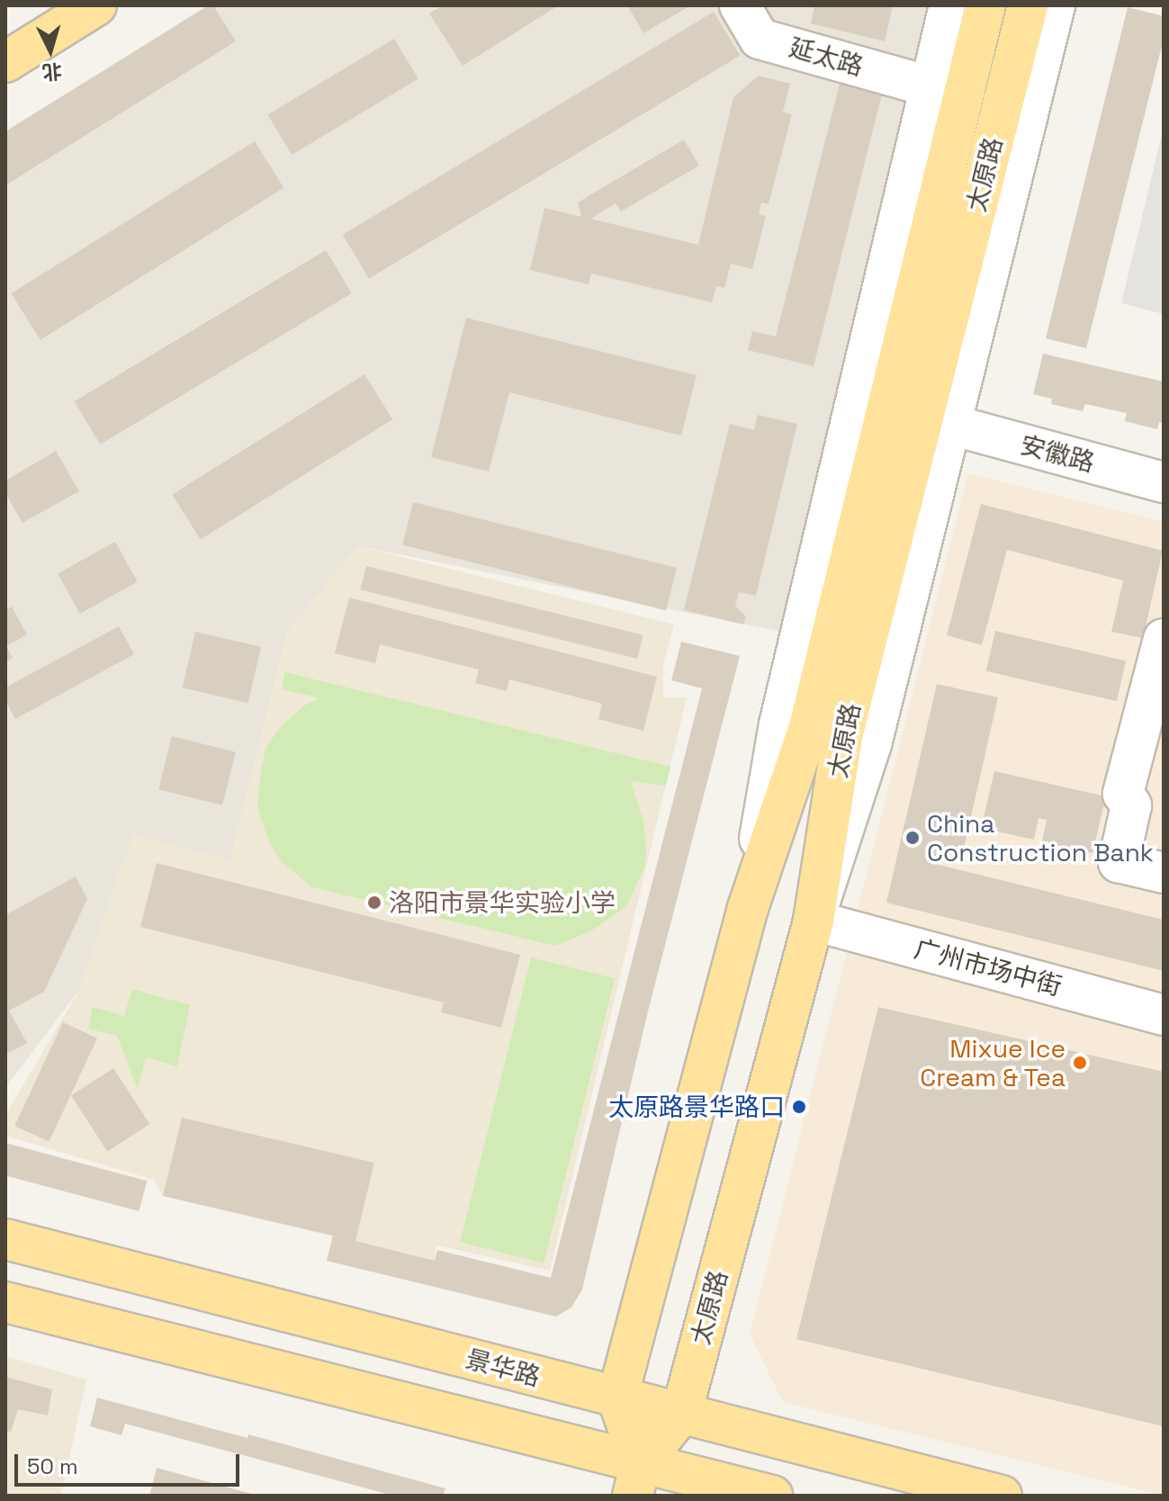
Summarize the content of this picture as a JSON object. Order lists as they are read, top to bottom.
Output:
{
  "streets": {
    "main road": ["太原路", "景华路"],
    "street": ["延太路", "安徽路", "广州市场中街"]
  },
  "crossings": [
    ["太原路", "广州市场中街"],
    ["太原路", "景华路"]
  ],
  "places": [
    "China Construction Bank",
    "洛阳市景华实验小学",
    "Mixue Ice Cream & Tea",
    "太原路景华路口"
  ],
  "scale_bar": "50 m",
  "north": "bottom"
}
